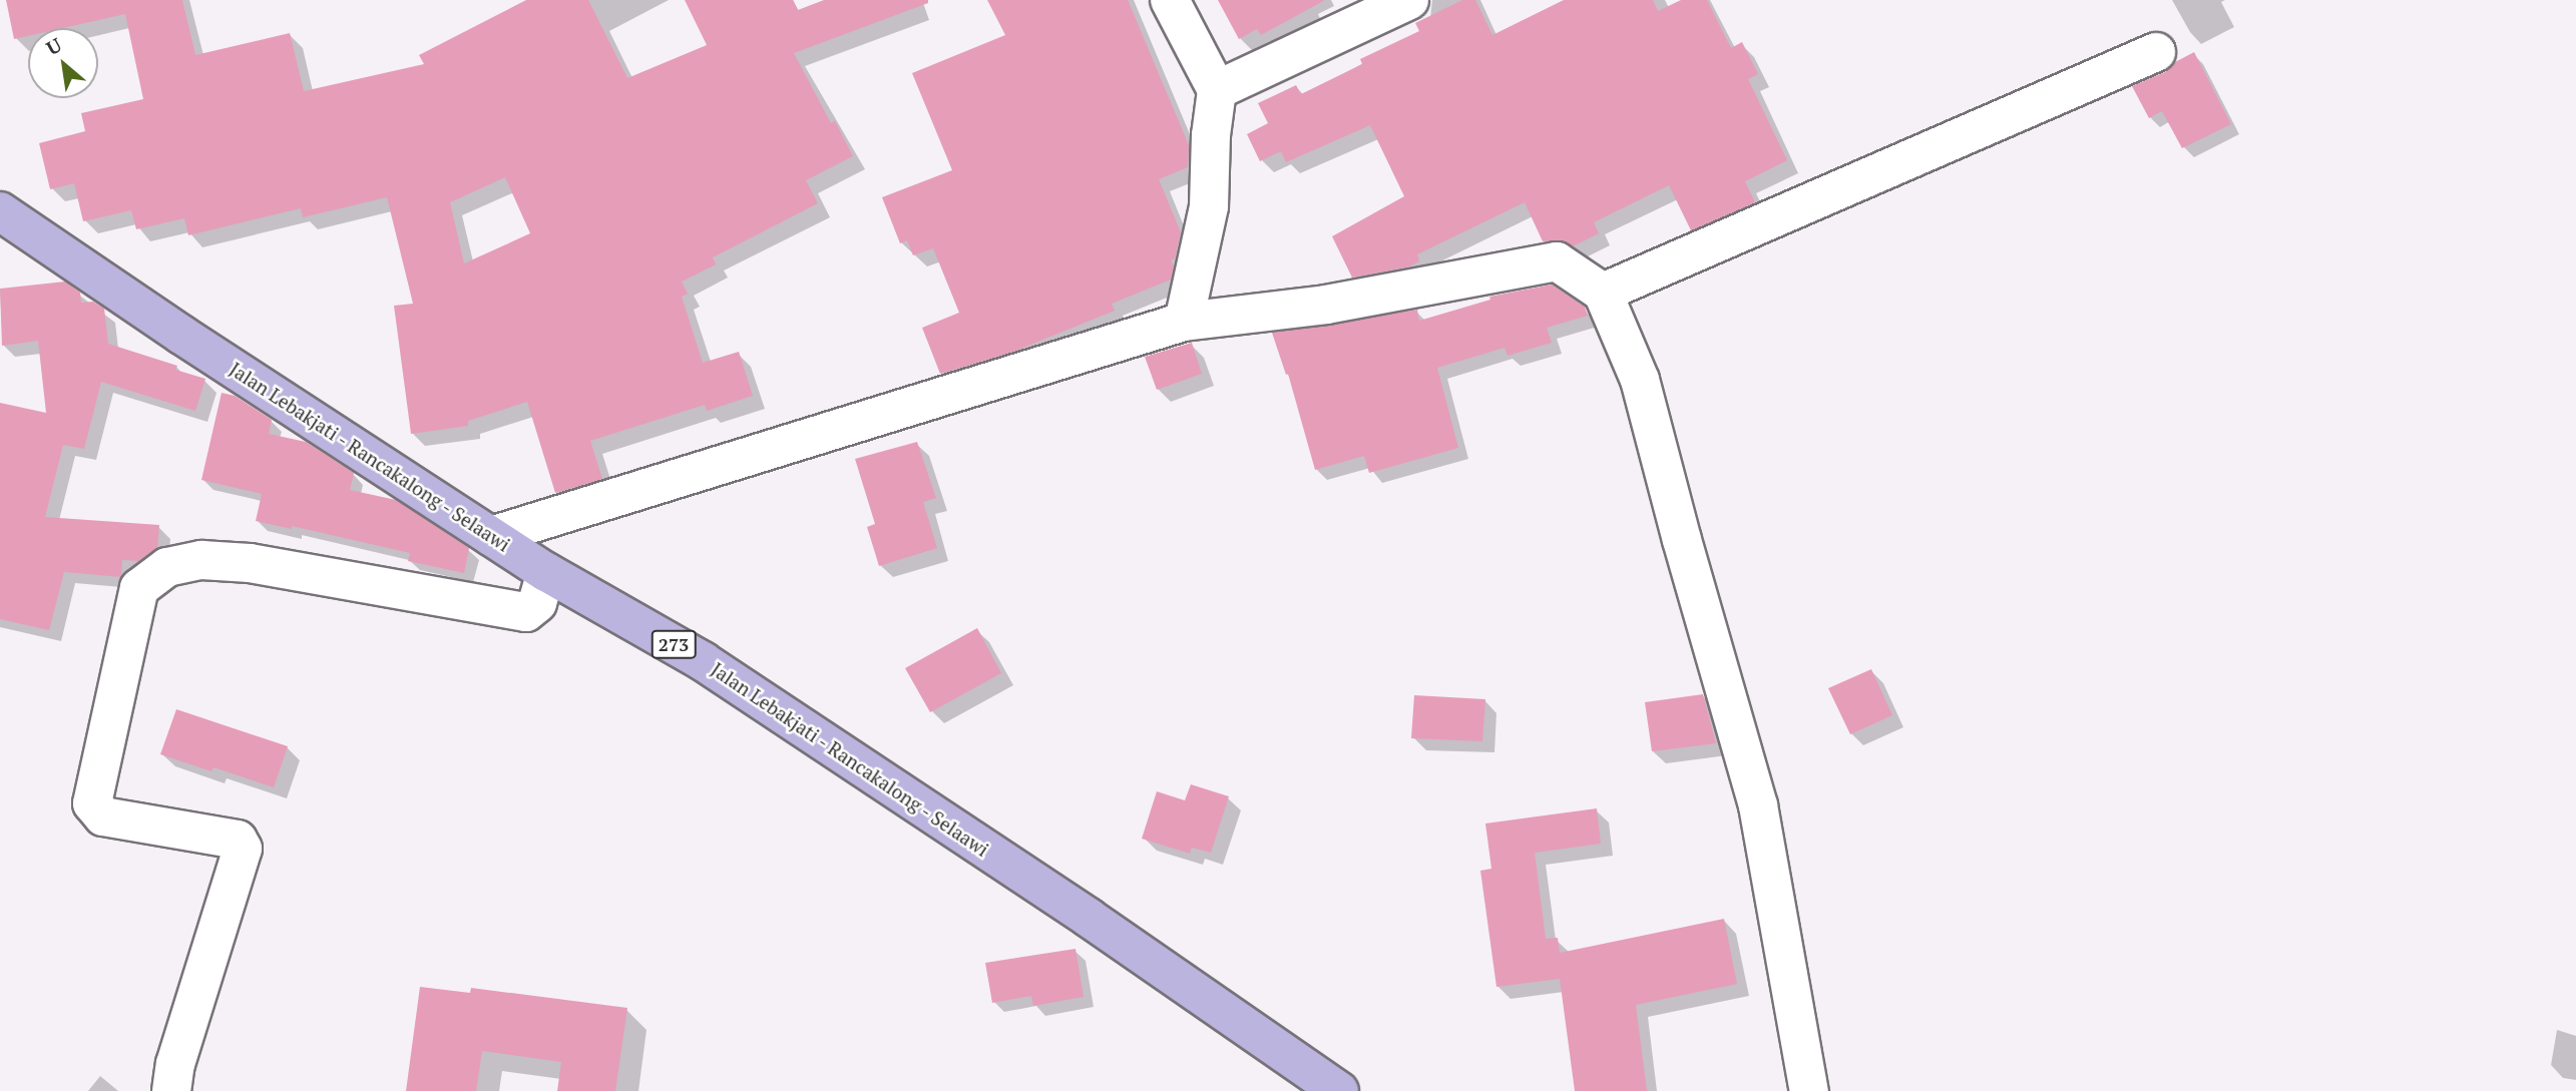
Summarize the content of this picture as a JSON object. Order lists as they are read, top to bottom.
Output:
{
  "streets": {
    "main road": ["Jalan Lebakjati - Rancakalong - Selaawi", "273"]
  },
  "north": "top left"
}
